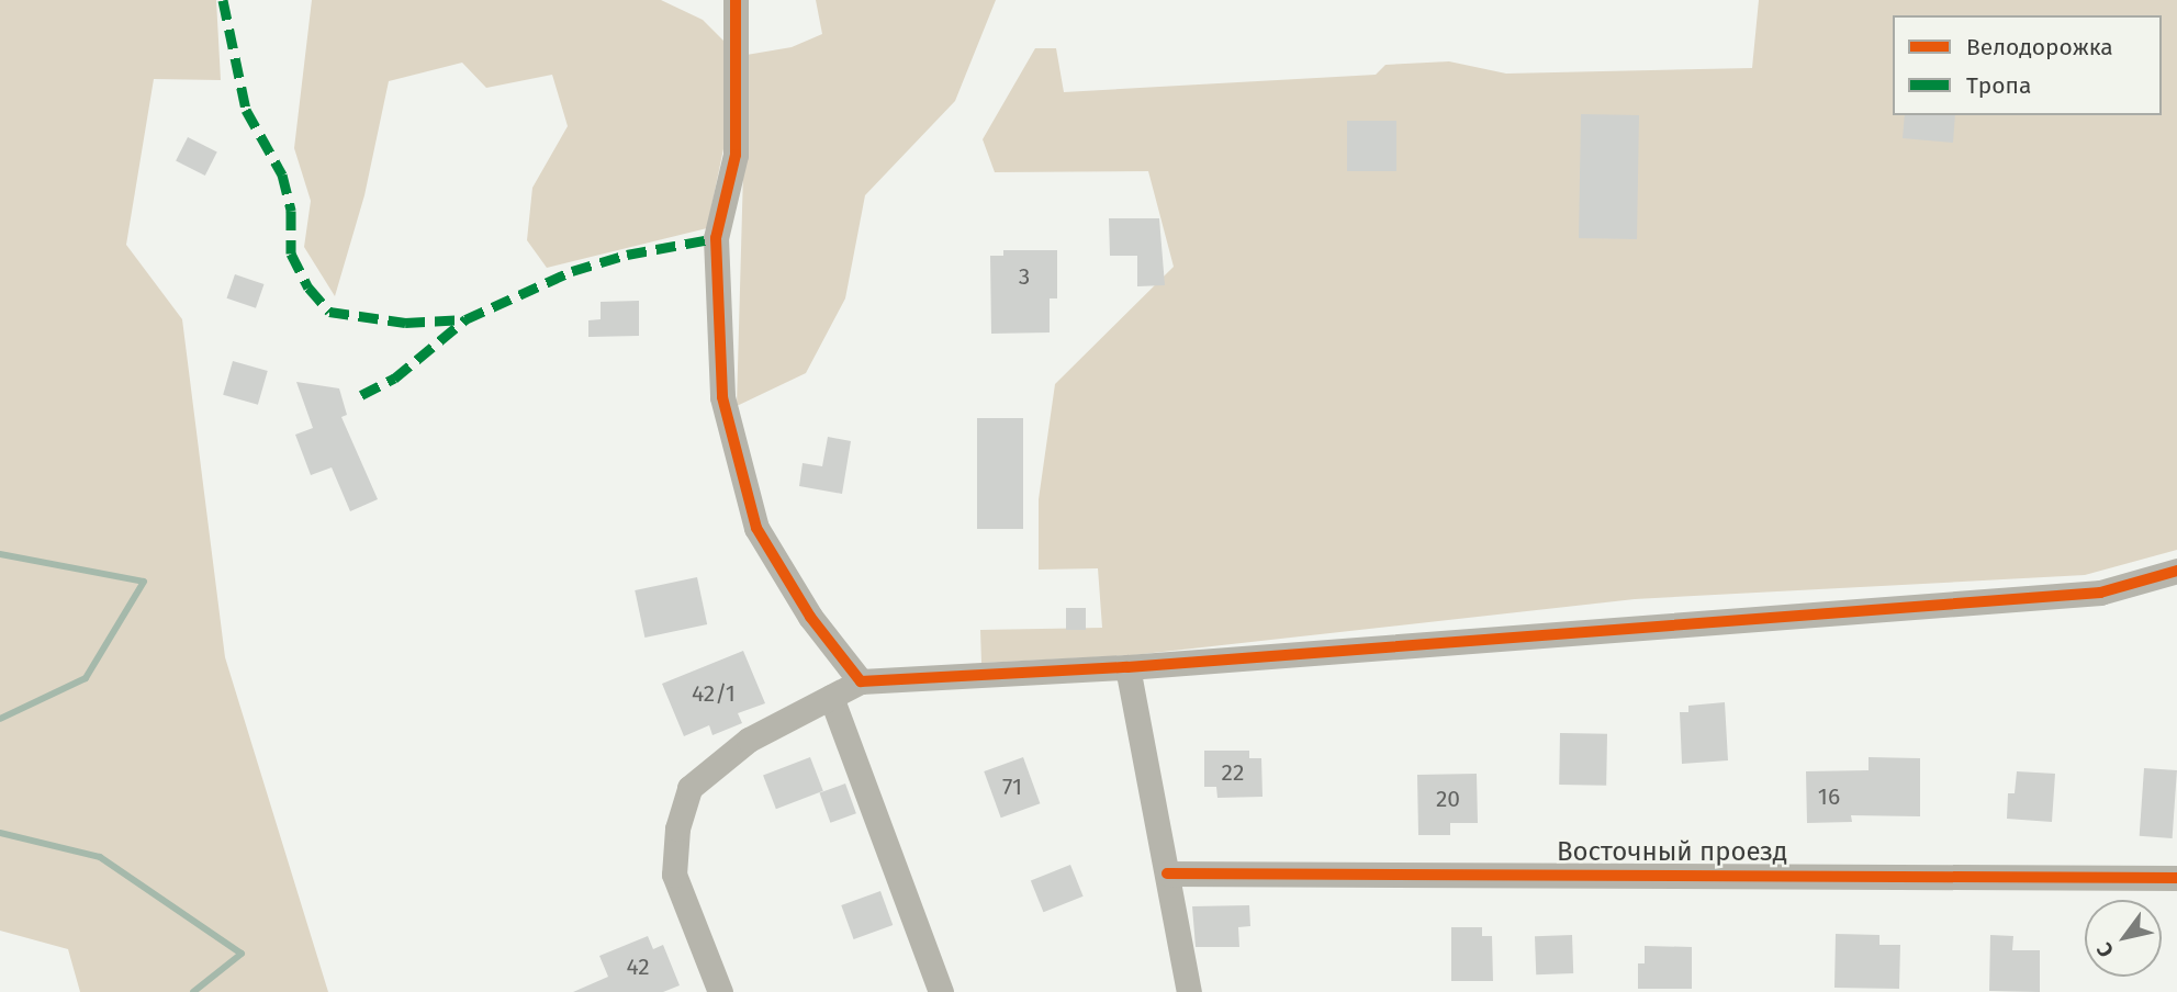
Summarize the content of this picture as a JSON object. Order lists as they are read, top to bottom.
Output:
{
  "streets": {
    "street": ["Восточный проезд"]
  },
  "house_numbers": [
    "3",
    "42/1",
    "22",
    "71",
    "16",
    "20",
    "42"
  ],
  "legend": ["Велодорожка", "Тропа"],
  "north": "bottom left"
}
